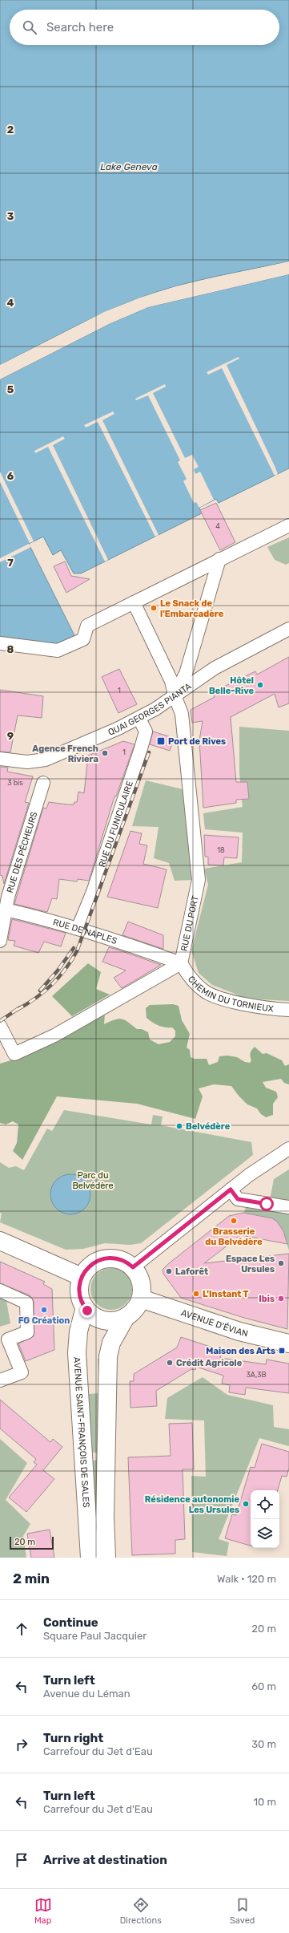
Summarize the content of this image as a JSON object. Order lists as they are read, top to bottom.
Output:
{
  "streets": {
    "street": [
      "QUAI GEORGES PIANTA",
      "RUE DU FUNICULAIRE",
      "RUE DES PÊCHEURS",
      "RUE DU PORT",
      "RUE DE NAPLES",
      "CHEMIN DU TORNIEUX",
      "AVENUE D'ÉVIAN",
      "AVENUE SAINT-FRANÇOIS DE SALES"
    ]
  },
  "crossings": [
    ["QUAI GEORGES PIANTA", "RUE DU FUNICULAIRE"],
    ["QUAI GEORGES PIANTA", "RUE DU PORT"],
    ["RUE DU FUNICULAIRE", "RUE DE NAPLES"],
    ["RUE DES PÊCHEURS", "RUE DE NAPLES"],
    ["RUE DU PORT", "RUE DE NAPLES"],
    ["RUE DU PORT", "CHEMIN DU TORNIEUX"],
    ["RUE DE NAPLES", "CHEMIN DU TORNIEUX"],
    ["AVENUE D'ÉVIAN", "AVENUE SAINT-FRANÇOIS DE SALES"]
  ],
  "water": ["Lake Geneva"],
  "parks": ["Parc du Belvédère"],
  "places": {
    "other": [
      "Le Snack de l'Embarcadère",
      "Hôtel Belle-Rive",
      "Agence French Riviera",
      "Belvédère",
      "Brasserie du Belvédère",
      "Espace Les Ursules",
      "Laforêt",
      "L'Instant T",
      "Ibis",
      "FG Création",
      "Crédit Agricole",
      "Résidence autonomie Les Ursules"
    ],
    "transit": ["Port de Rives", "Maison des Arts"]
  },
  "house_numbers": [
    "4",
    "1",
    "1",
    "3 bis",
    "18",
    "3A,3B"
  ],
  "scale_bar": "20 m",
  "page": {
    "search": "Search here",
    "scale": "20 m",
    "heading": ["2 min", "Walk · 120 m"],
    "list": [
      ["Continue", "Square Paul Jacquier", "20 m"],
      ["Turn left", "Avenue du Léman", "60 m"],
      ["Turn right", "Carrefour du Jet d'Eau", "30 m"],
      ["Turn left", "Carrefour du Jet d'Eau", "10 m"],
      "Arrive at destination"
    ],
    "nav": ["Map", "Directions", "Saved"]
  },
  "grid": {
    "rows": [
      "2",
      "3",
      "4",
      "5",
      "6",
      "7",
      "8",
      "9"
    ]
  }
}
